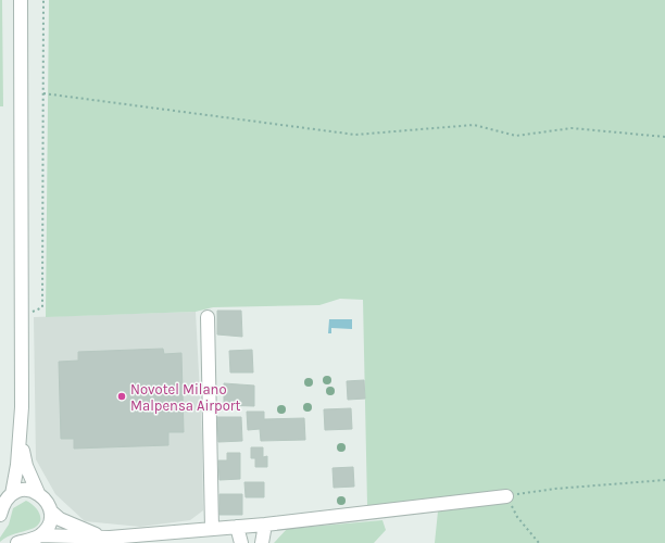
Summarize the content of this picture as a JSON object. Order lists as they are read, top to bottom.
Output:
{
  "places": ["Novotel Milano Malpensa Airport"]
}
